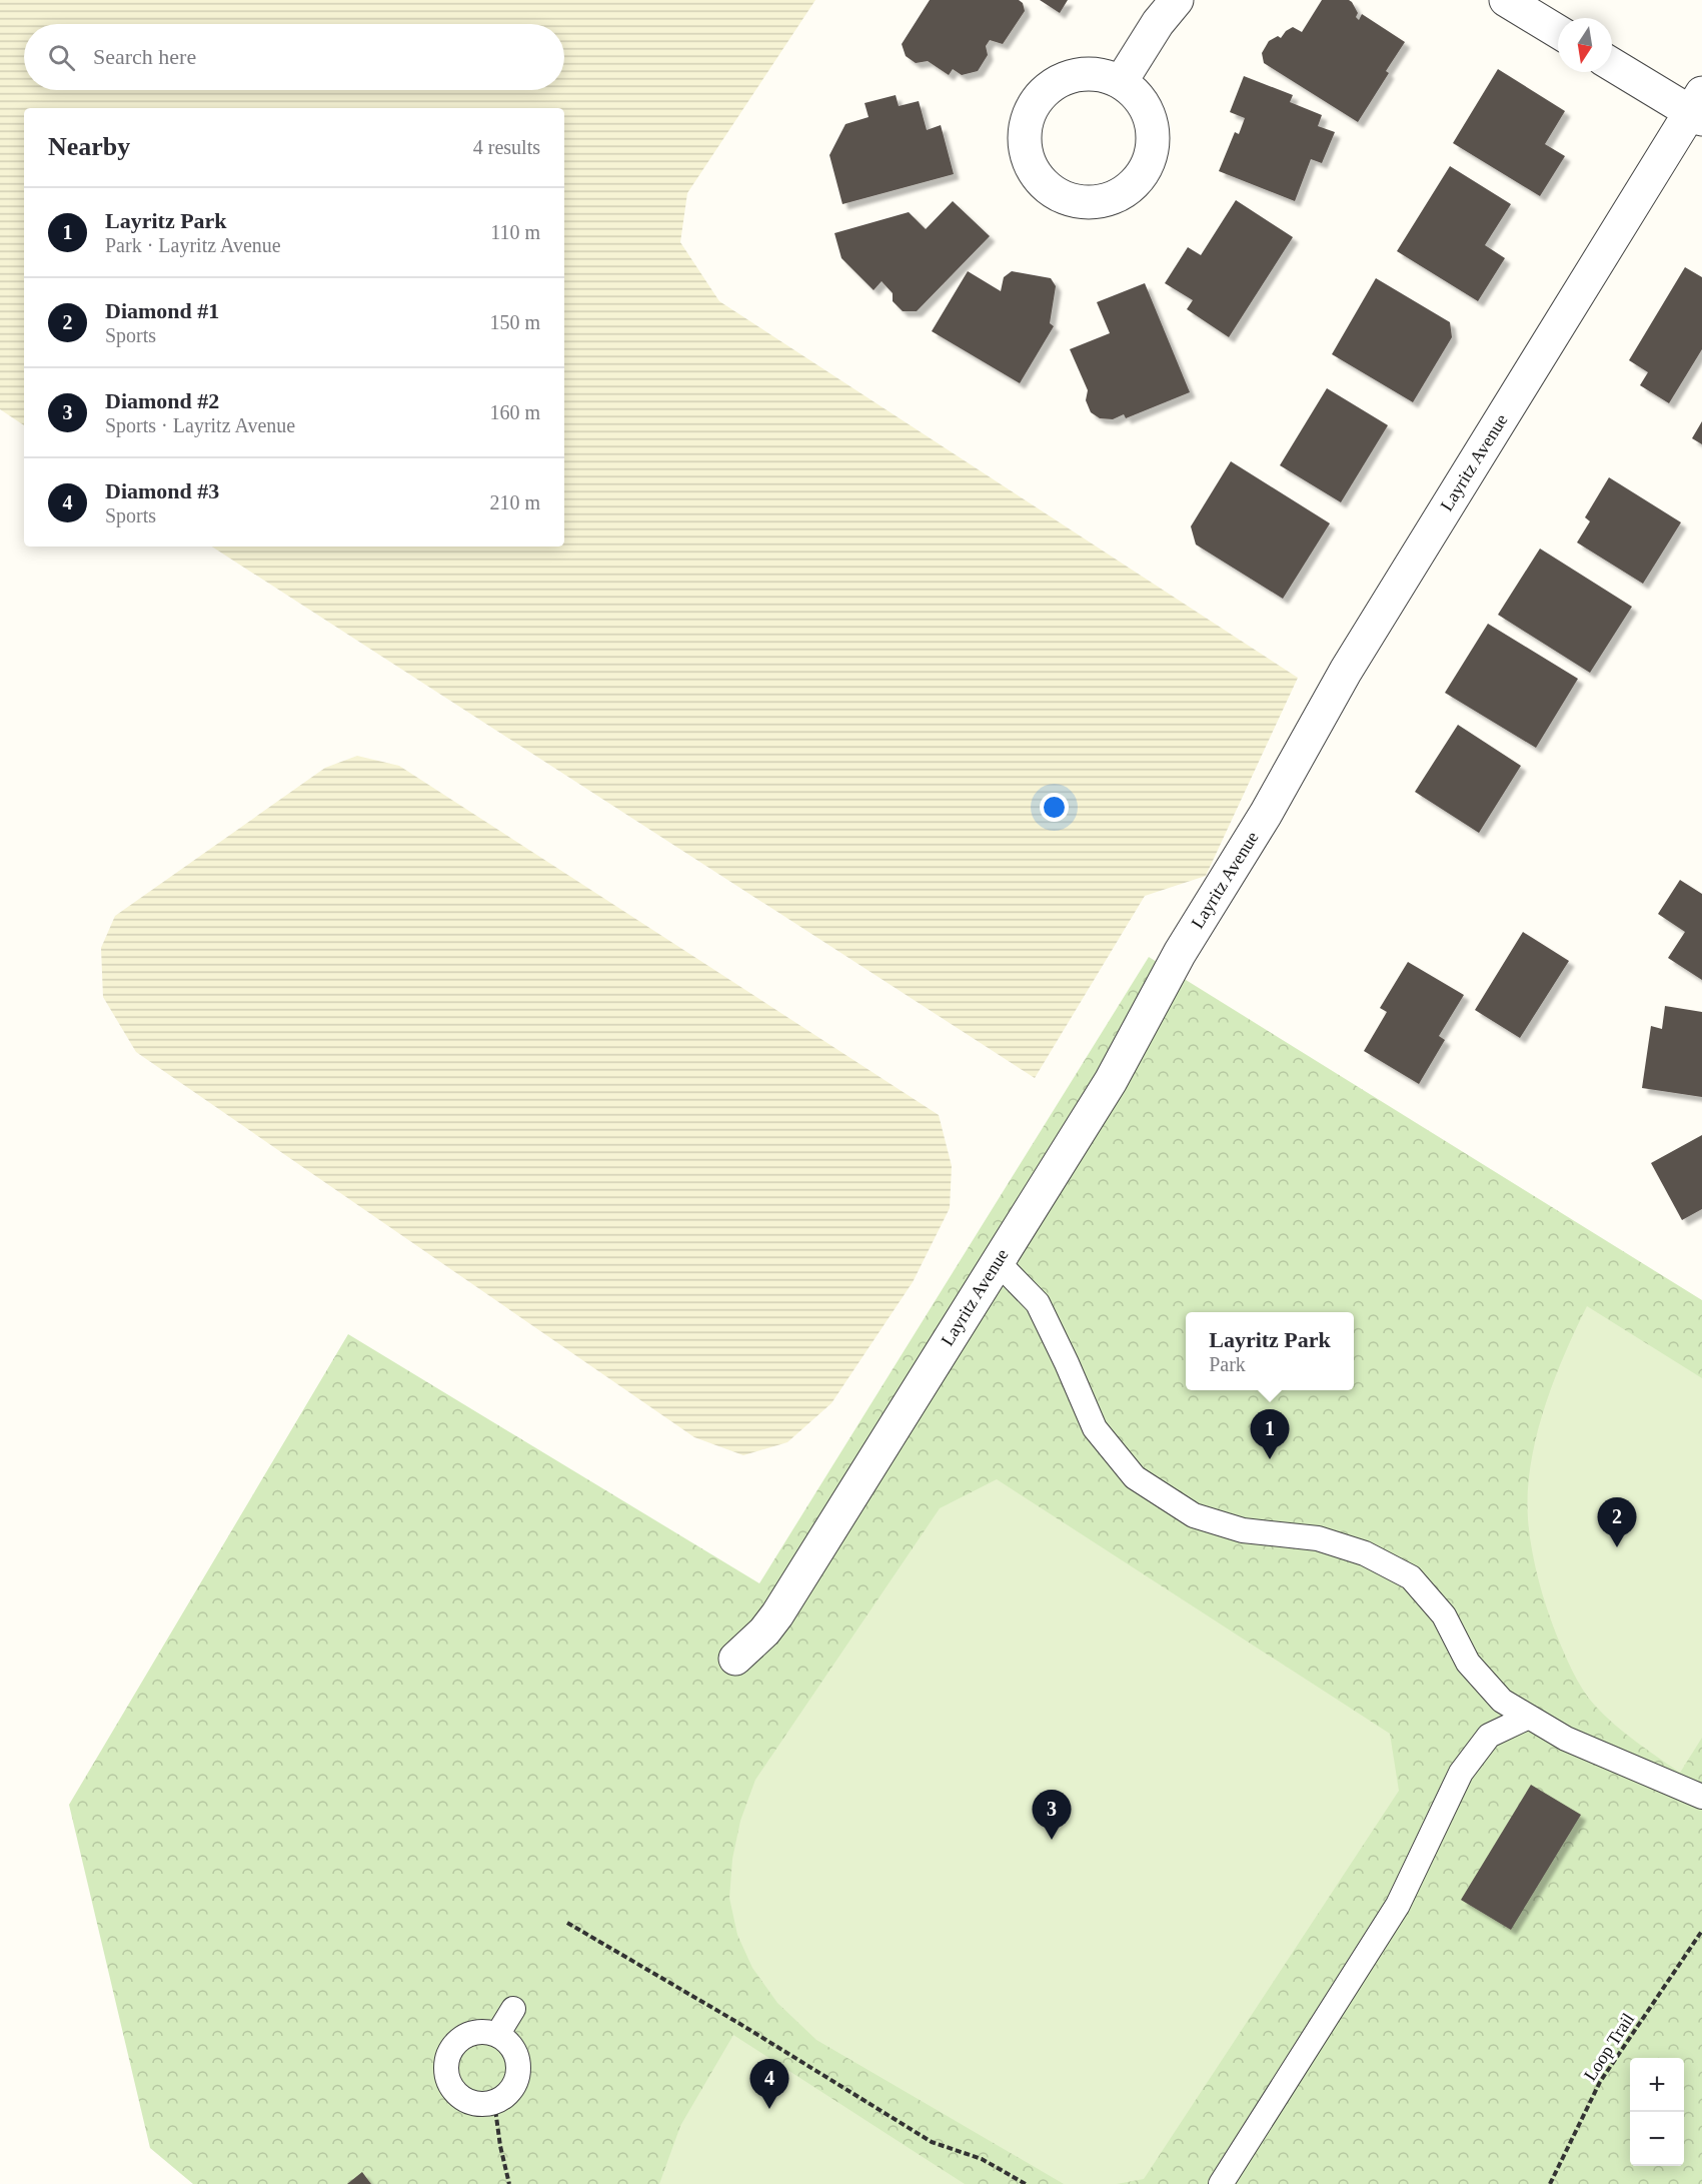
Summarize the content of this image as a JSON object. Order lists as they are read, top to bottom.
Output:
{
  "streets": {
    "street": ["Layritz Avenue"],
    "path": ["Loop Trail"]
  },
  "north": "bottom",
  "page": {
    "search": "Search here",
    "heading": ["Nearby", "4 results"],
    "list": [
      {
        "mark": "1",
        "name": "Layritz Park",
        "note": "Park · Layritz Avenue",
        "value": "110 m"
      },
      {
        "mark": "2",
        "name": "Diamond #1",
        "note": "Sports",
        "value": "150 m"
      },
      {
        "mark": "3",
        "name": "Diamond #2",
        "note": "Sports · Layritz Avenue",
        "value": "160 m"
      },
      {
        "mark": "4",
        "name": "Diamond #3",
        "note": "Sports",
        "value": "210 m"
      }
    ],
    "popup": ["Layritz Park", "Park"],
    "pins": [
      "1",
      "2",
      "3",
      "4"
    ],
    "map_buttons": ["+", "−"]
  }
}
